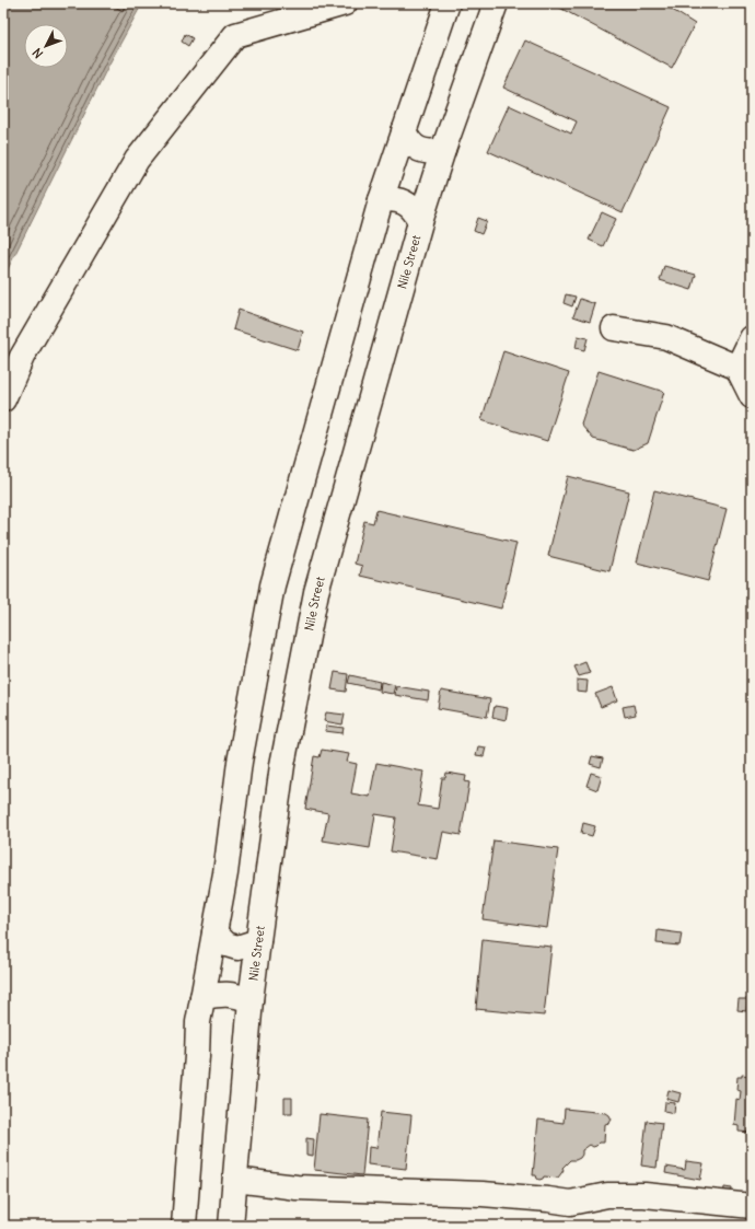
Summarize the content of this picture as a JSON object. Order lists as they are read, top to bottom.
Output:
{
  "streets": {
    "main road": ["Nile Street"]
  },
  "north": "bottom left"
}
